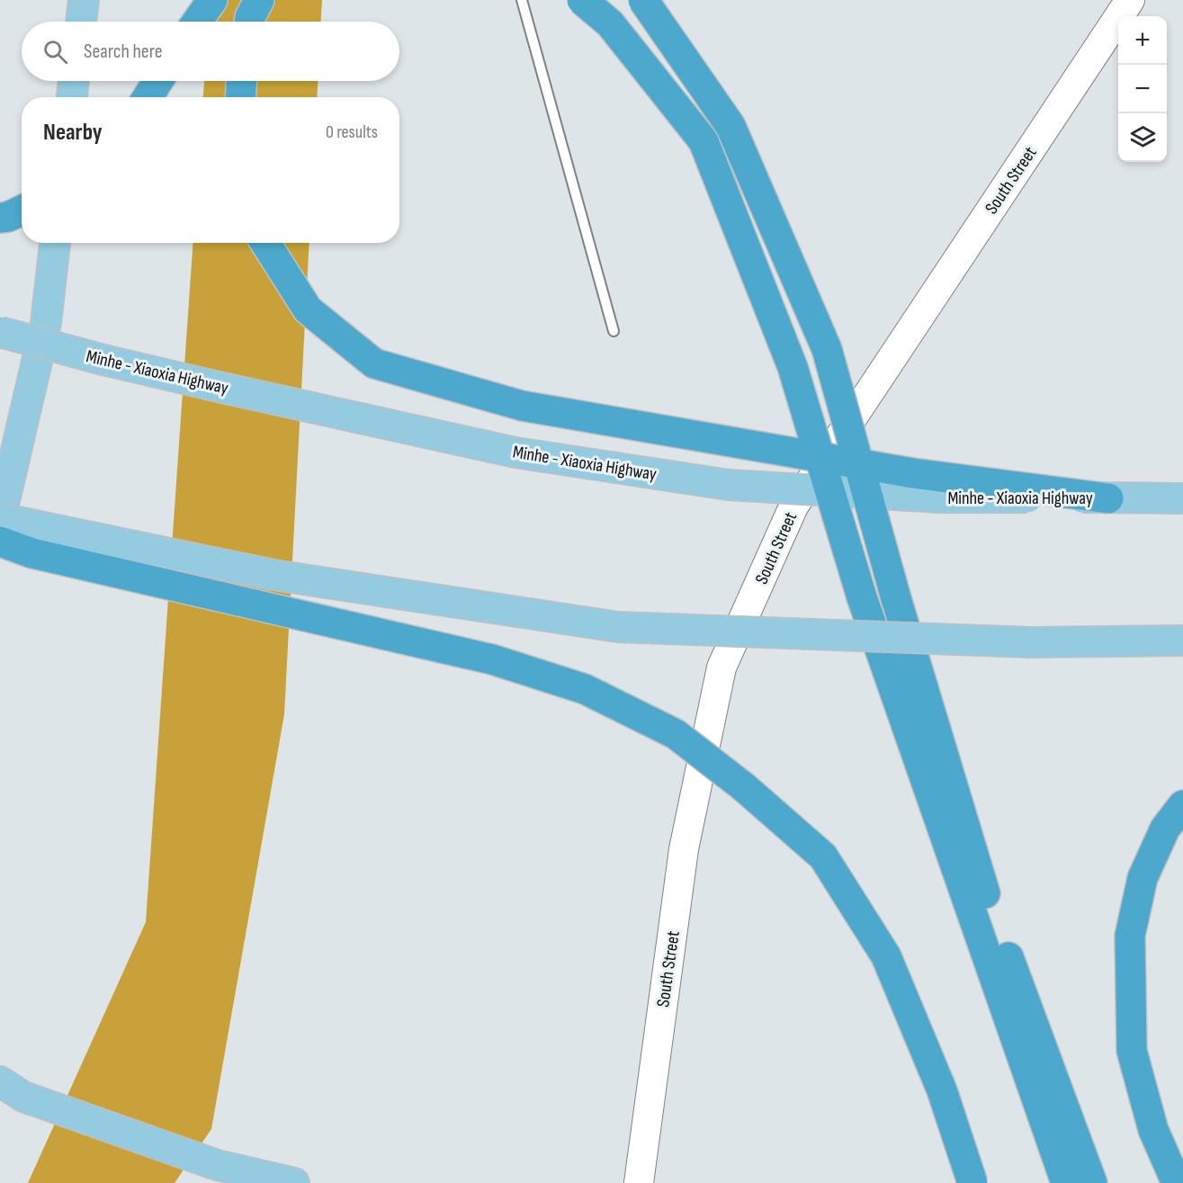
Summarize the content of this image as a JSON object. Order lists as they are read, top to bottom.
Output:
{
  "streets": {
    "main road": ["South Street", "Minhe - Xiaoxia Highway"]
  },
  "page": {
    "map_buttons": ["+", "−"],
    "search": "Search here",
    "heading": ["Nearby", "0 results"]
  }
}
